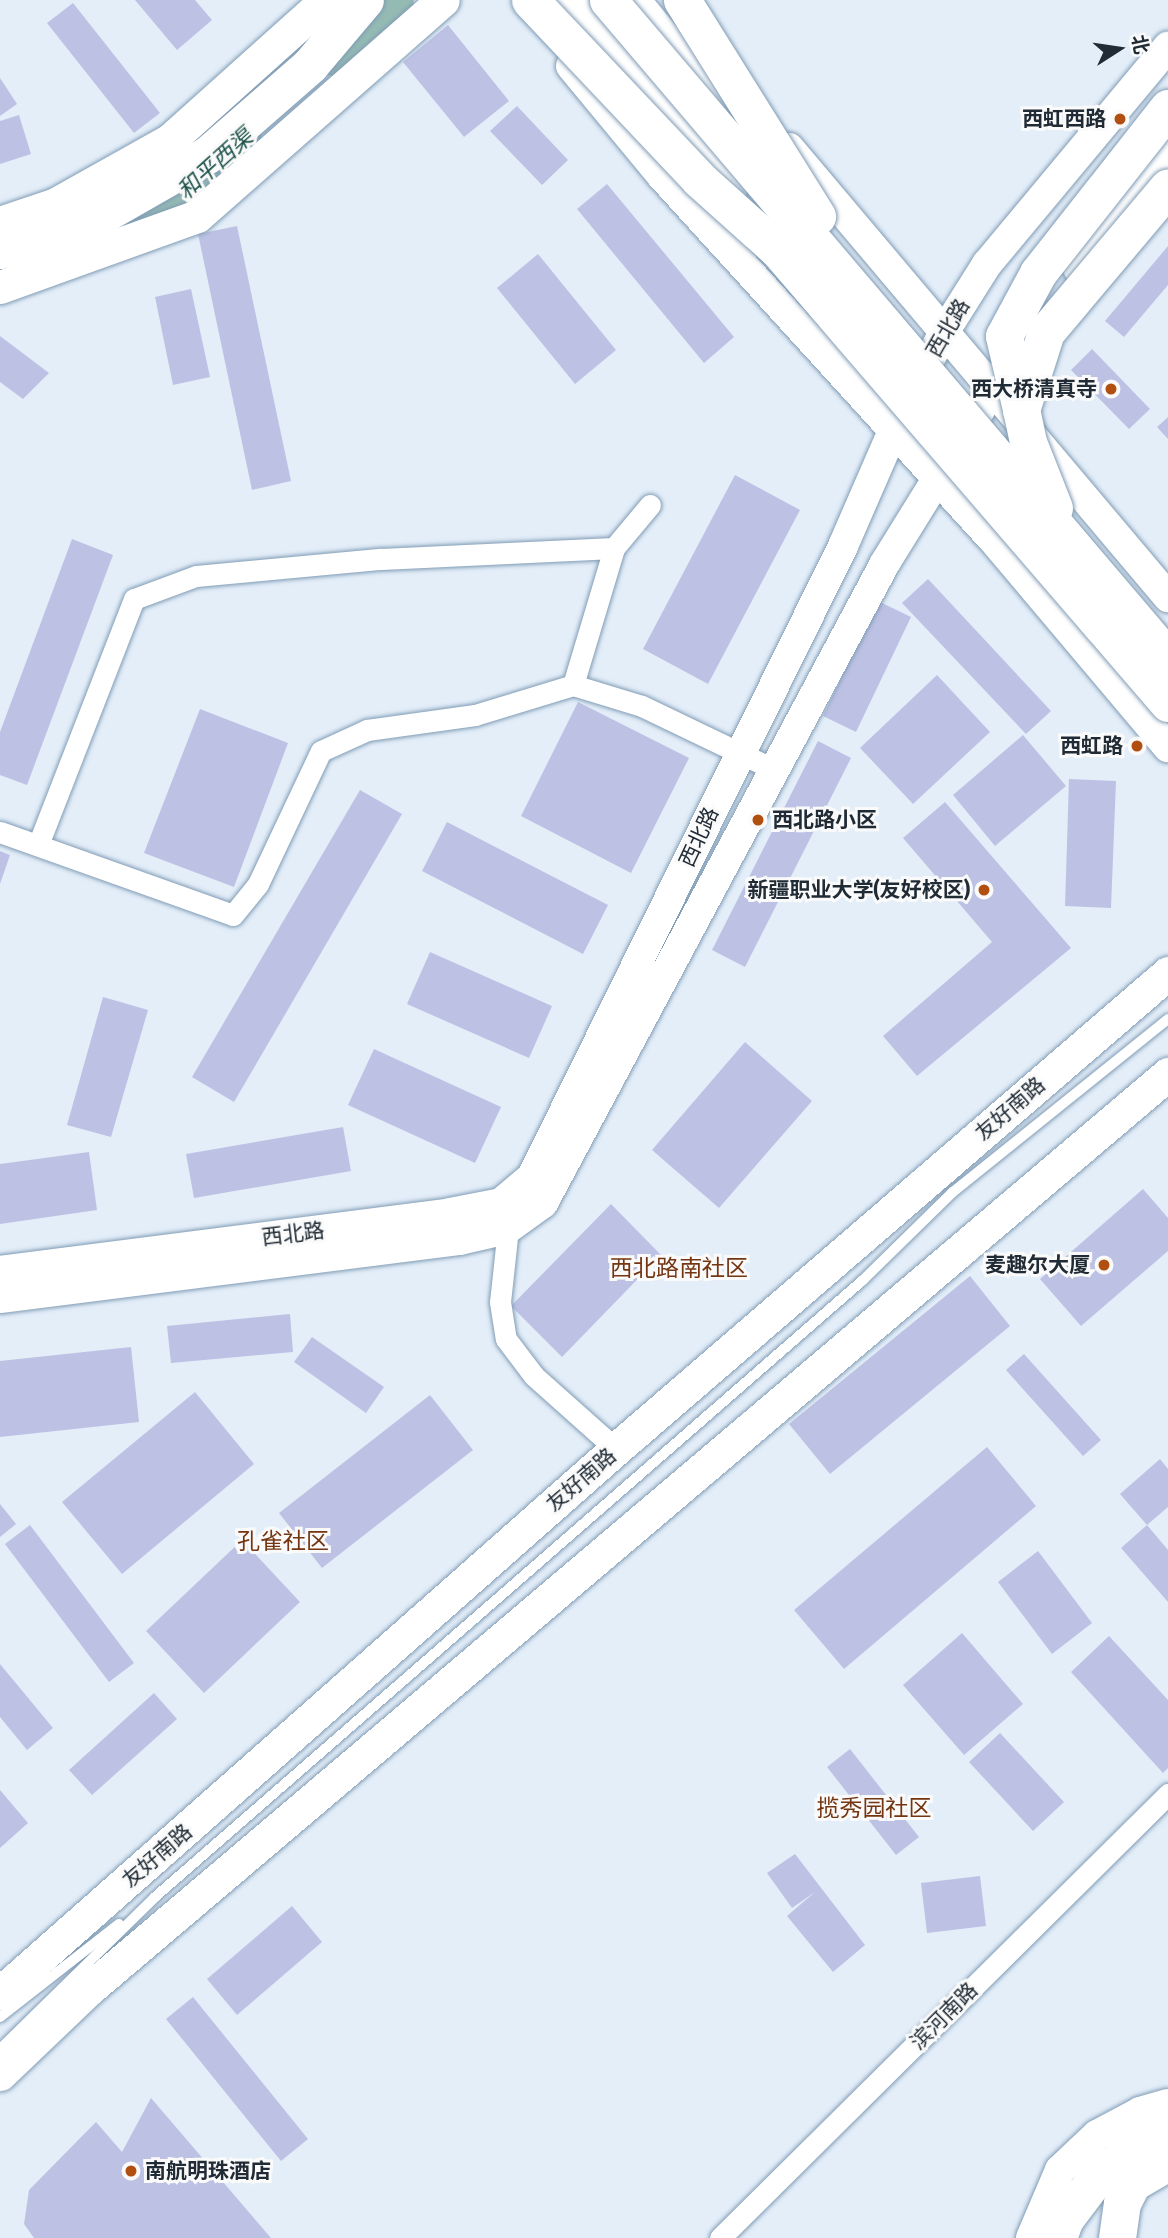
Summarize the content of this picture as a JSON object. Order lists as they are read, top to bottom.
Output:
{
  "streets": {
    "main road": ["西北路", "友好南路"],
    "street": ["滨河南路"]
  },
  "districts": ["西北路南社区", "孔雀社区", "揽秀园社区"],
  "water": ["和平西渠"],
  "places": [
    "西虹西路",
    "西大桥清真寺",
    "西虹路",
    "西北路小区",
    "新疆职业大学(友好校区)",
    "麦趣尔大厦",
    "南航明珠酒店"
  ],
  "north": "right"
}
